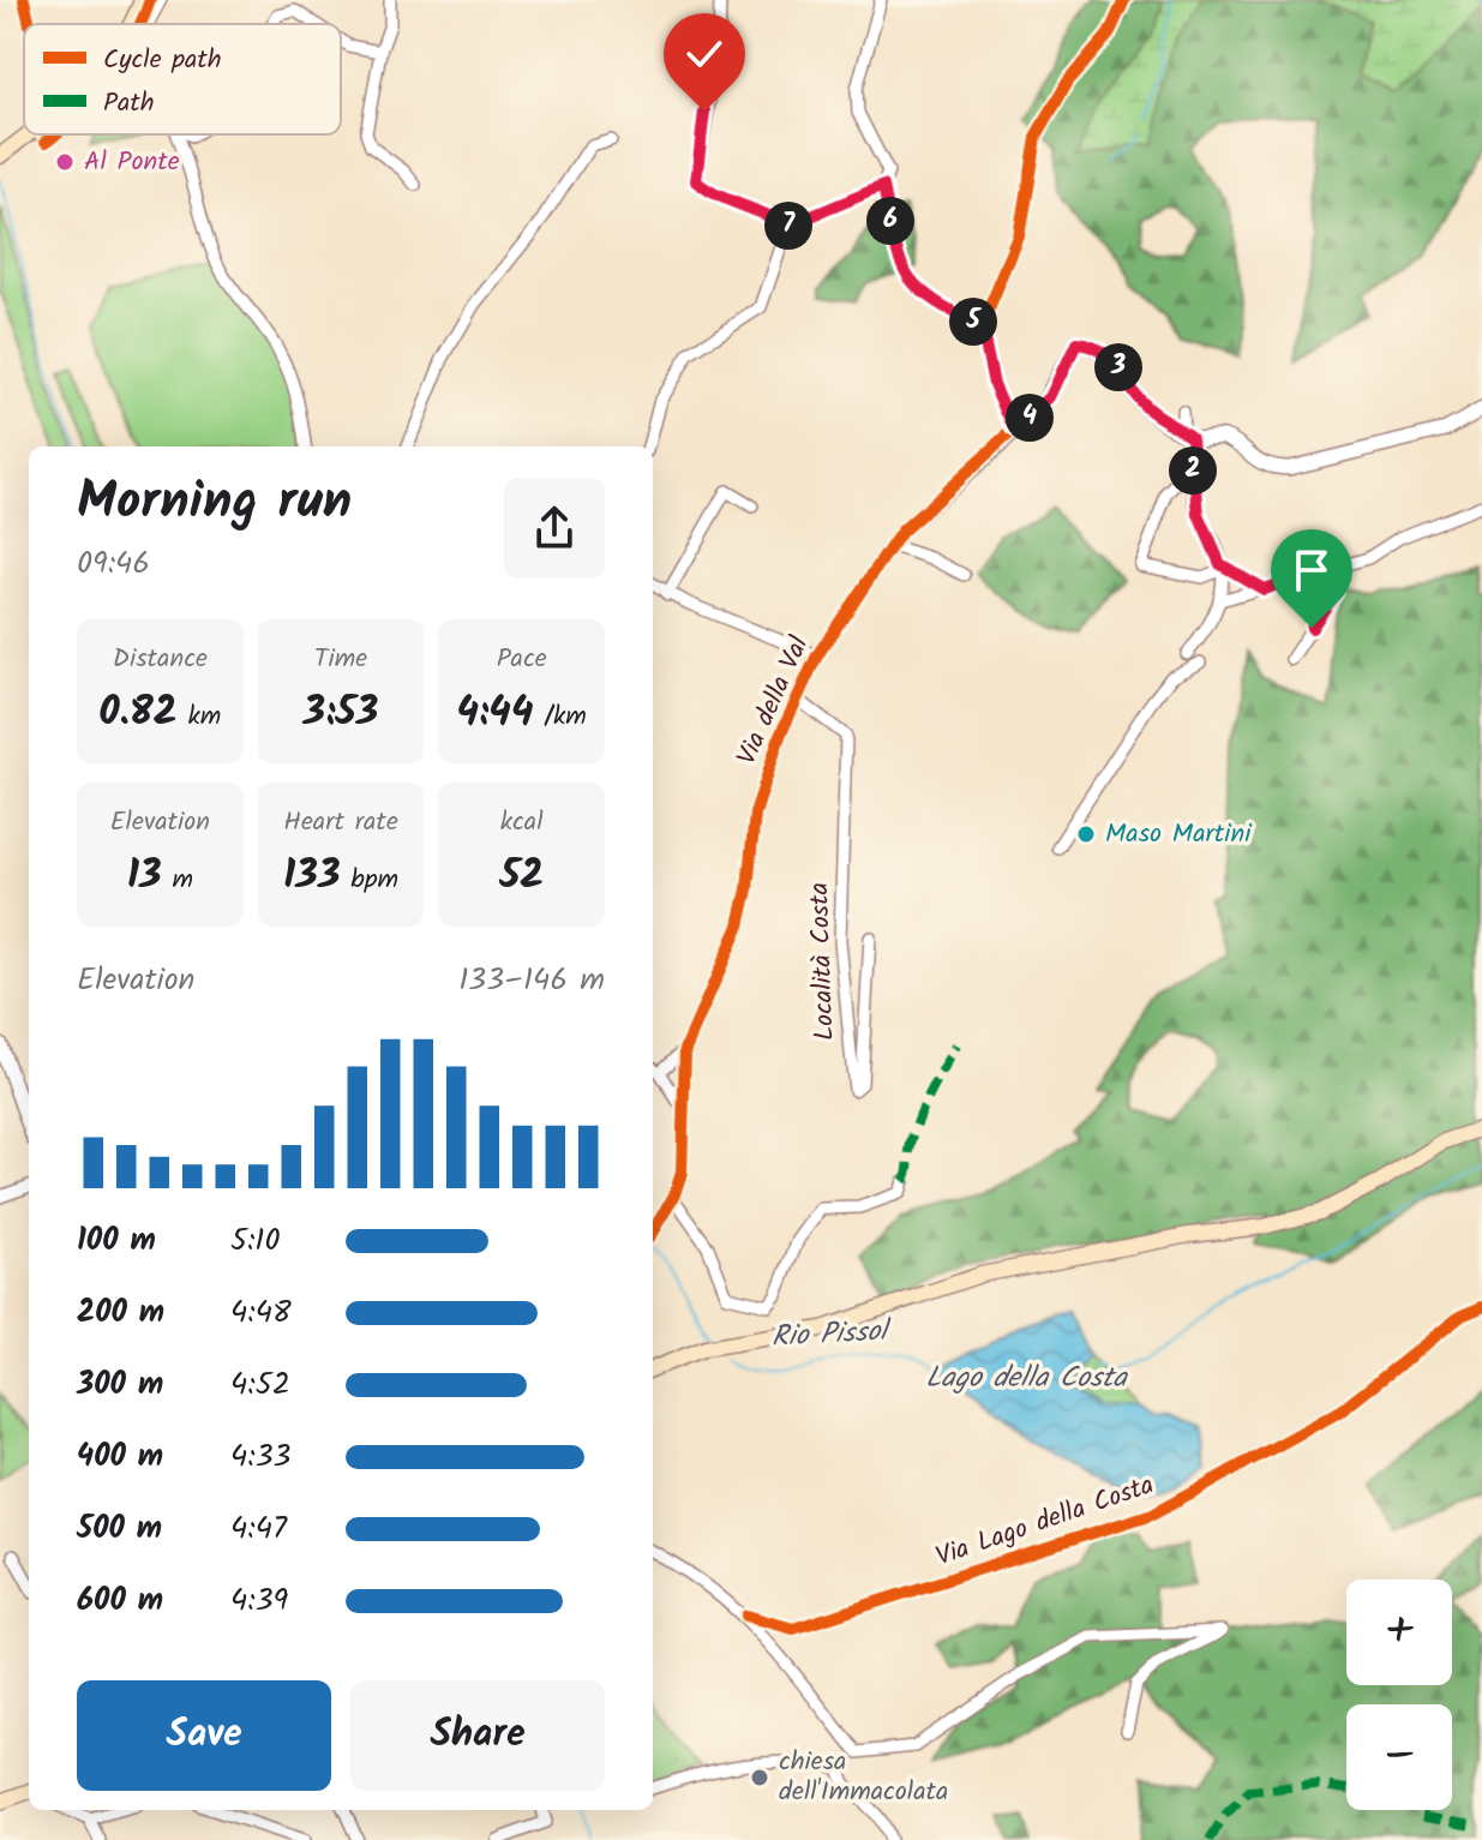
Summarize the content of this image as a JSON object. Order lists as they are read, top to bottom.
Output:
{
  "streets": {
    "street": ["Via della Val", "Località Costa", "Via Lago della Costa"]
  },
  "crossings": [
    ["Via della Val", "Località Costa"]
  ],
  "water": ["Rio Pissol", "Lago della Costa"],
  "places": ["Al Ponte", "Maso Martini", "chiesa dell'Immacolata"],
  "legend": ["Cycle path", "Path"],
  "page": {
    "pins": [
      "6",
      "7",
      "5",
      "3",
      "4",
      "2"
    ],
    "heading": ["Morning run", "09:46"],
    "stats": [
      ["Distance", "0.82 km"],
      ["Time", "3:53"],
      ["Pace", "4:44 /km"],
      ["Elevation", "13 m"],
      ["Heart rate", "133 bpm"],
      ["kcal", "52"]
    ],
    "chart": ["Elevation", "133–146 m"],
    "list": [
      {
        "name": "100 m",
        "note": "5:10"
      },
      {
        "name": "200 m",
        "note": "4:48"
      },
      {
        "name": "300 m",
        "note": "4:52"
      },
      {
        "name": "400 m",
        "note": "4:33"
      },
      {
        "name": "500 m",
        "note": "4:47"
      },
      {
        "name": "600 m",
        "note": "4:39"
      }
    ],
    "map_buttons": ["+", "−"],
    "buttons": ["Save", "Share"]
  }
}
